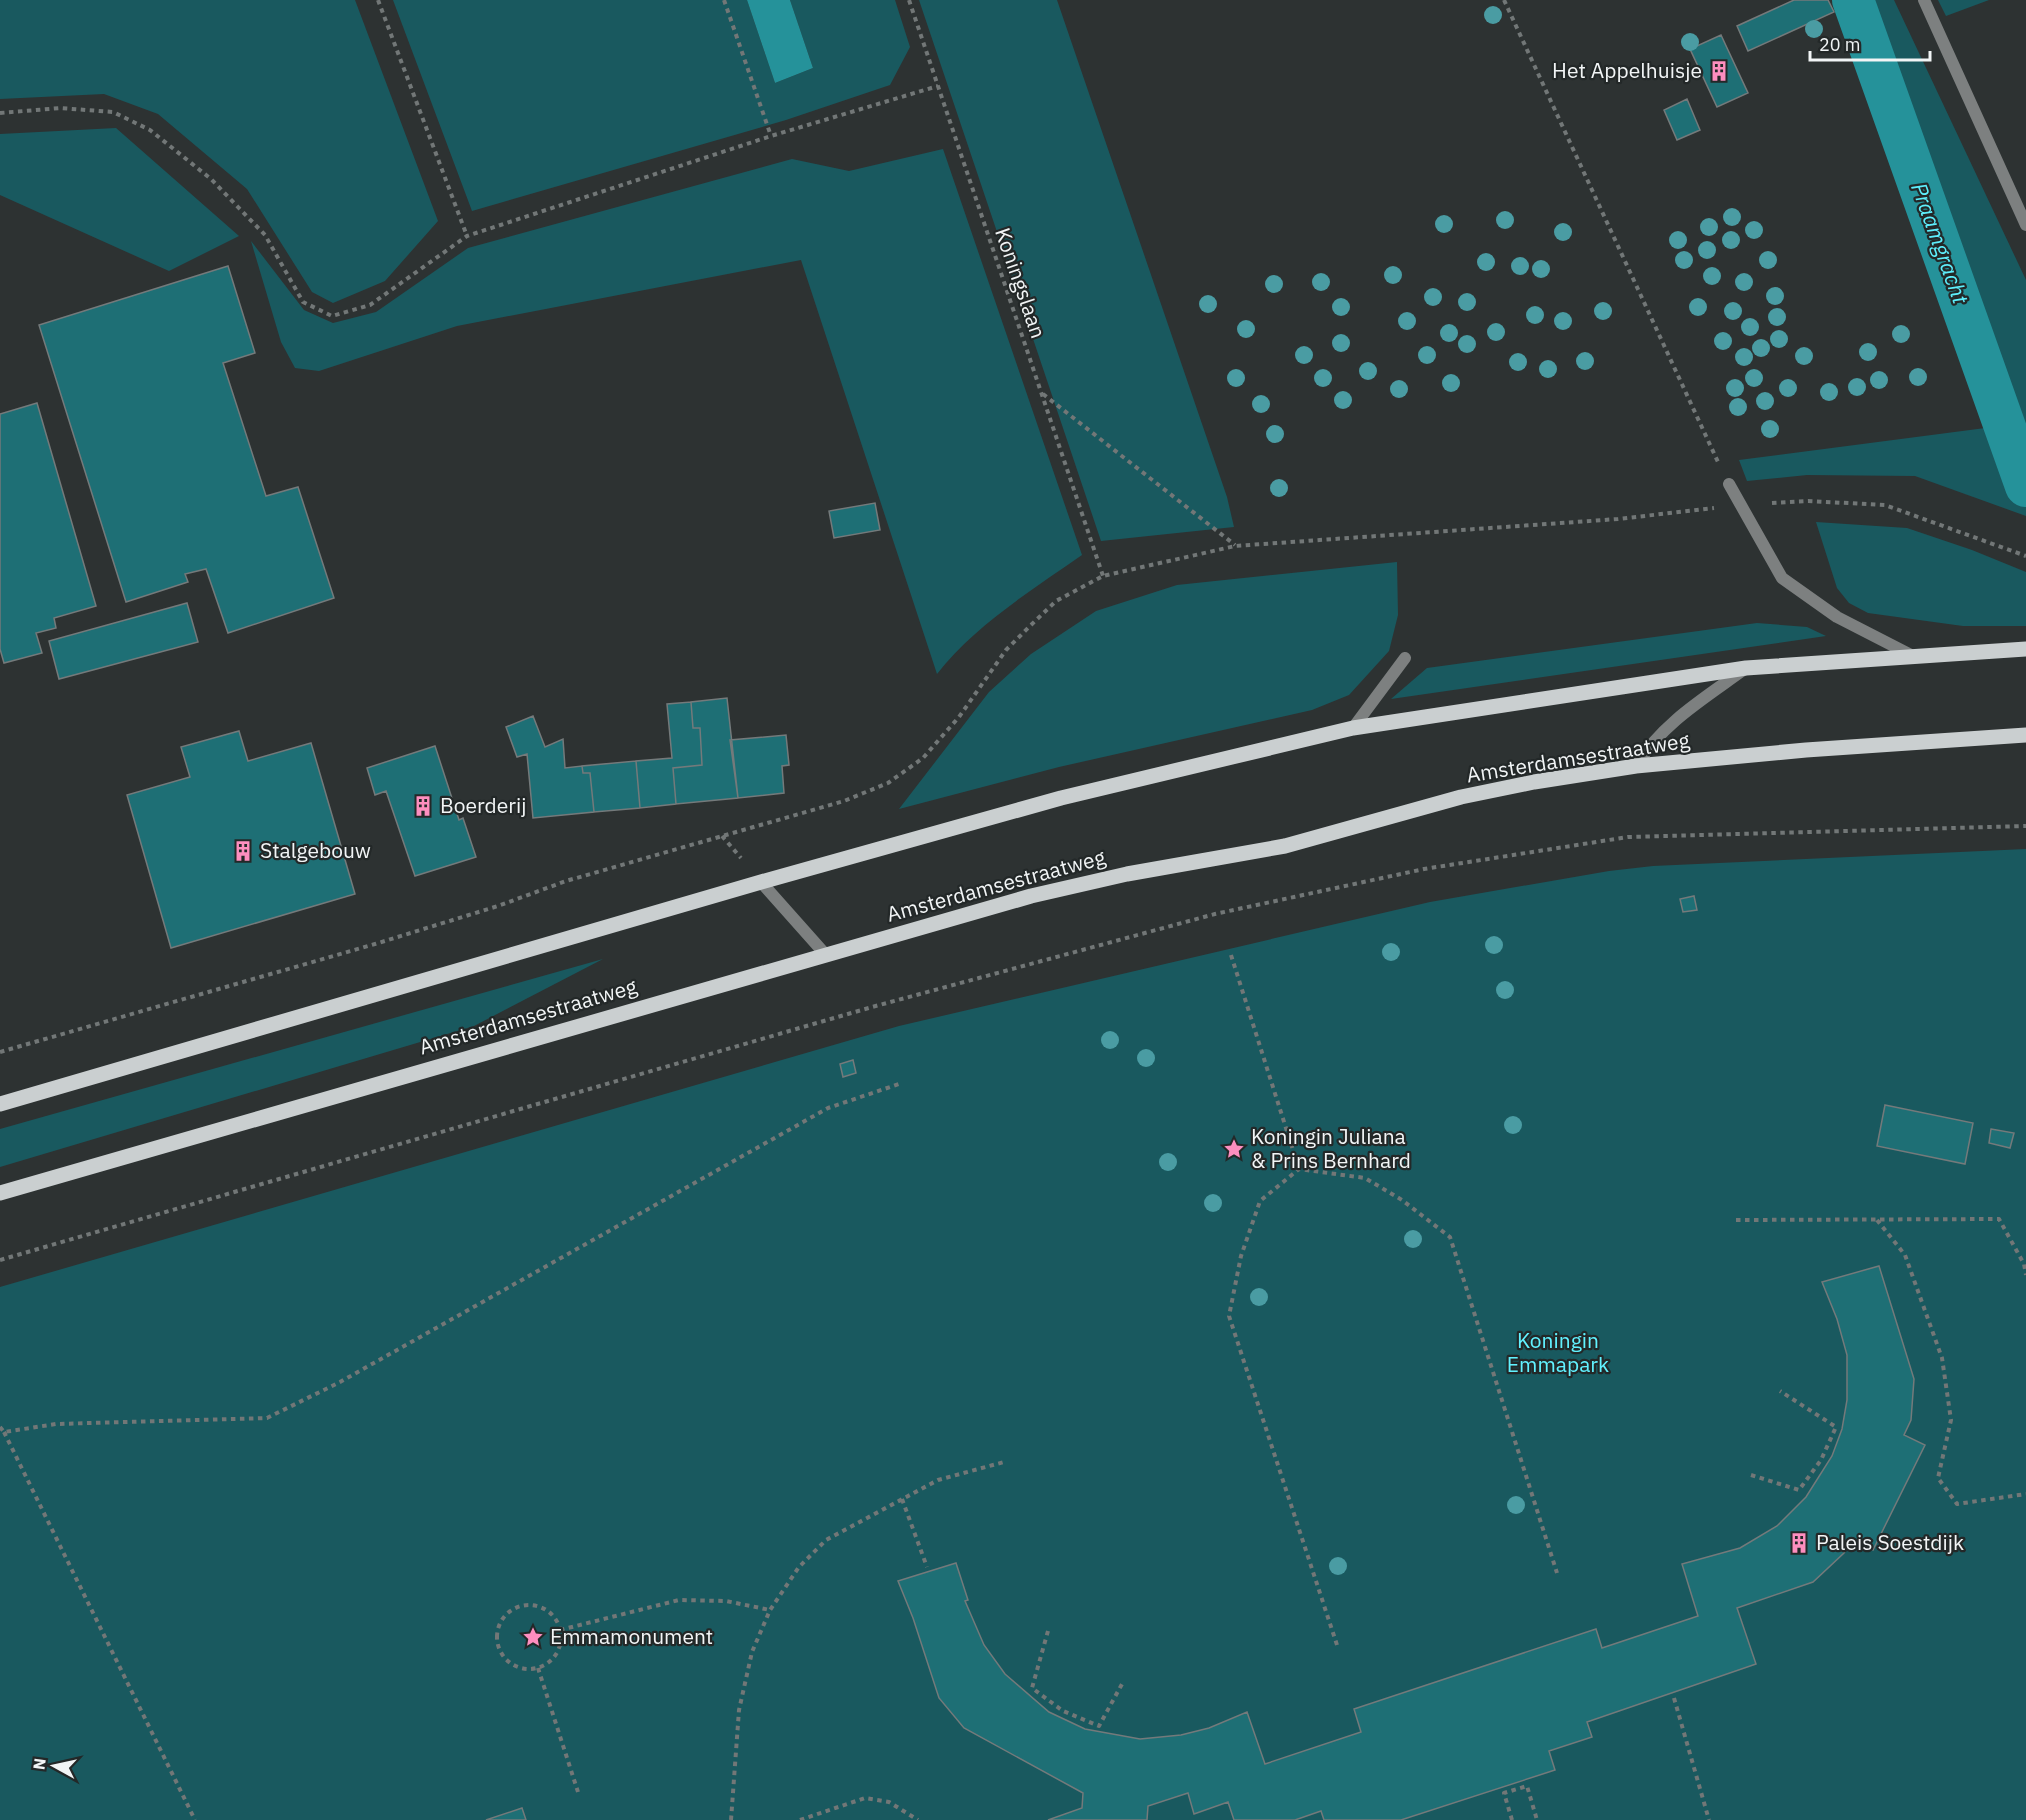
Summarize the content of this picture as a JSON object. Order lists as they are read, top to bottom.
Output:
{
  "streets": {
    "main road": ["Amsterdamsestraatweg"],
    "path": ["Koningslaan"]
  },
  "water": ["Praamgracht"],
  "parks": ["Koningin Emmapark"],
  "places": {
    "building": [
      "Het Appelhuisje",
      "Boerderij",
      "Stalgebouw",
      "Paleis Soestdijk"
    ],
    "place": ["Koningin Juliana & Prins Bernhard", "Emmamonument"]
  },
  "scale_bar": "20 m",
  "north": "left"
}
